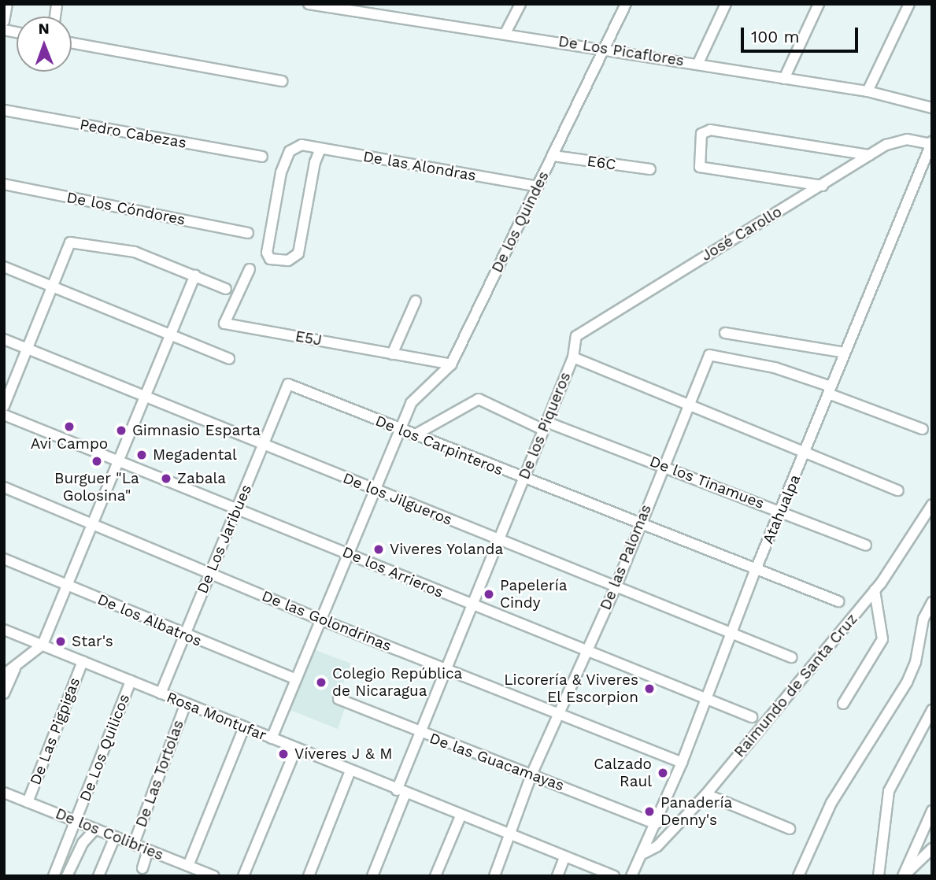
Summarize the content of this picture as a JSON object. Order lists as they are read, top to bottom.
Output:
{
  "streets": {
    "street": [
      "De Los Picaflores",
      "Pedro Cabezas",
      "E6C",
      "De las Alondras",
      "De los Cóndores",
      "De los Quindes",
      "José Carollo",
      "E5J",
      "De los Piqueros",
      "De los Carpinteros",
      "De los Tinamues",
      "De los Jilgueros",
      "Atahualpa",
      "De Los Jaribues",
      "De las Palomas",
      "De los Arrieros",
      "De los Albatros",
      "De las Golondrinas",
      "Raimundo de Santa Cruz",
      "Rosa Montufar",
      "De Las Pigpigas",
      "De Los Quilicos",
      "De las Guacamayas",
      "De Las Tortolas",
      "De los Colibries"
    ]
  },
  "crossings": [
    ["De Los Picaflores", "De los Quindes"],
    ["E6C", "De los Quindes"],
    ["De las Alondras", "De los Quindes"],
    ["De los Quindes", "E5J"],
    ["De los Quindes", "De los Carpinteros"],
    ["José Carollo", "De los Piqueros"],
    ["José Carollo", "Atahualpa"],
    ["De los Piqueros", "De los Carpinteros"],
    ["De los Piqueros", "De los Tinamues"],
    ["De los Piqueros", "De los Jilgueros"],
    ["De los Piqueros", "Atahualpa"],
    ["De los Piqueros", "De las Palomas"],
    ["De los Piqueros", "De los Arrieros"],
    ["De los Piqueros", "De las Golondrinas"],
    ["De los Piqueros", "Rosa Montufar"],
    ["De los Piqueros", "De las Guacamayas"],
    ["De los Carpinteros", "De los Tinamues"],
    ["De los Carpinteros", "Atahualpa"],
    ["De los Carpinteros", "De Los Jaribues"],
    ["De los Carpinteros", "De las Palomas"],
    ["De los Tinamues", "Atahualpa"],
    ["De los Tinamues", "De las Palomas"],
    ["De los Jilgueros", "Atahualpa"],
    ["De los Jilgueros", "De Los Jaribues"],
    ["De los Jilgueros", "De las Palomas"],
    ["Atahualpa", "De las Palomas"],
    ["Atahualpa", "De los Arrieros"],
    ["Atahualpa", "De las Golondrinas"],
    ["Atahualpa", "Raimundo de Santa Cruz"],
    ["Atahualpa", "De las Guacamayas"],
    ["De Los Jaribues", "De los Arrieros"],
    ["De Los Jaribues", "De los Albatros"],
    ["De Los Jaribues", "De las Golondrinas"],
    ["De Los Jaribues", "Rosa Montufar"],
    ["De las Palomas", "De los Arrieros"],
    ["De las Palomas", "De las Golondrinas"],
    ["De las Palomas", "Rosa Montufar"],
    ["De las Palomas", "De las Guacamayas"],
    ["Rosa Montufar", "De Las Pigpigas"],
    ["Rosa Montufar", "De Los Quilicos"],
    ["Rosa Montufar", "De Las Tortolas"],
    ["De Las Pigpigas", "De los Colibries"],
    ["De Los Quilicos", "De los Colibries"],
    ["De Las Tortolas", "De los Colibries"]
  ],
  "places": [
    "Avi Campo",
    "Gimnasio Esparta",
    "Megadental",
    "Burguer \"La Golosina\"",
    "Zabala",
    "Viveres Yolanda",
    "Papelería Cindy",
    "Star's",
    "Colegio República de Nicaragua",
    "Licorería & Viveres El Escorpion",
    "Víveres J & M",
    "Calzado Raul",
    "Panadería Denny's"
  ],
  "scale_bar": "100 m",
  "north": "top"
}
